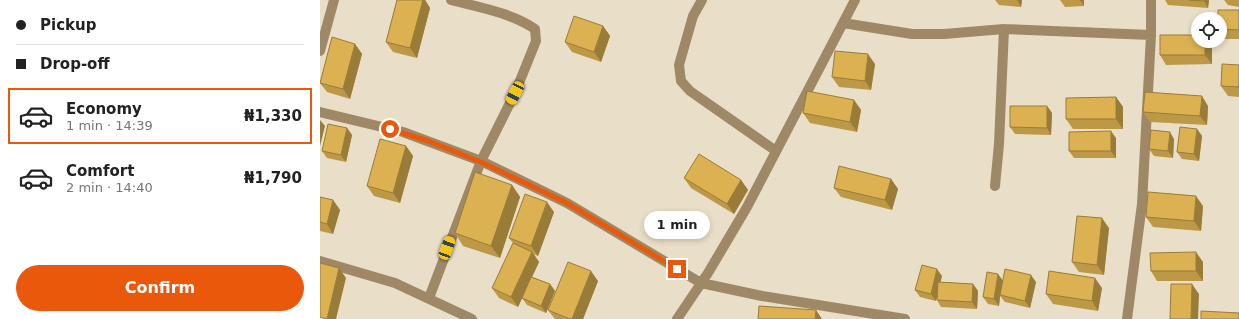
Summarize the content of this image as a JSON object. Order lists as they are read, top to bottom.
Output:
{
  "page": {
    "banner": ["Pickup", "Drop-off"],
    "list": [
      {
        "name": "Economy",
        "note": "1 min · 14:39",
        "value": "₦1,330"
      },
      {
        "name": "Comfort",
        "note": "2 min · 14:40",
        "value": "₦1,790"
      }
    ],
    "bubble": "1 min",
    "buttons": "Confirm"
  }
}
